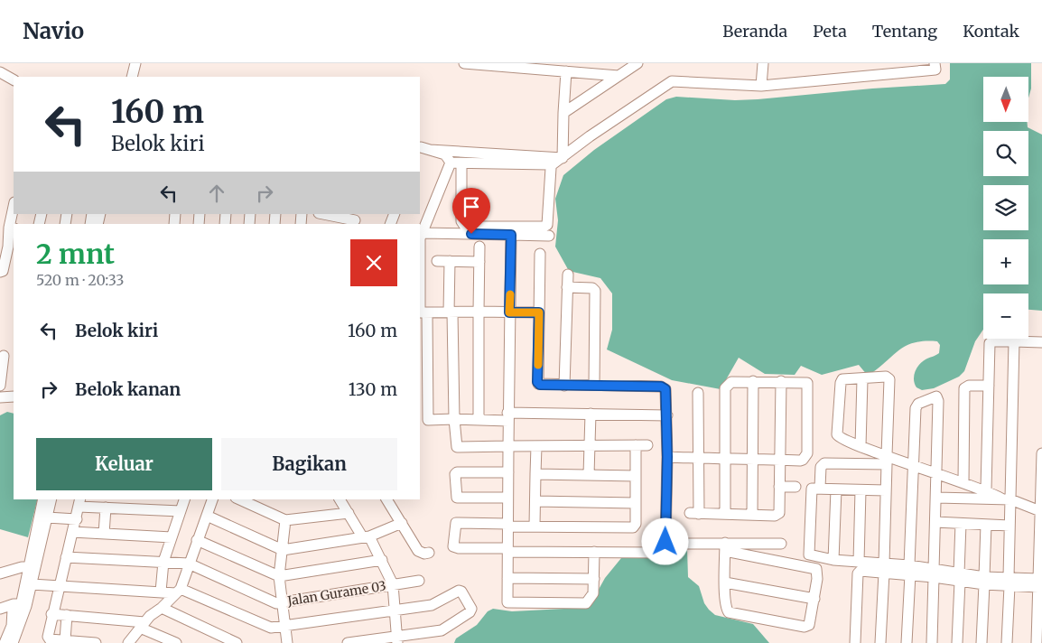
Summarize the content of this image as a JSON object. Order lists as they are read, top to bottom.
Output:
{
  "streets": {
    "street": ["Jalan Gurame 03"]
  },
  "north": "bottom",
  "page": {
    "header": "Navio",
    "nav": [
      "Beranda",
      "Peta",
      "Tentang",
      "Kontak"
    ],
    "map_buttons": ["+", "−"],
    "turn": ["160 m", "Belok kiri"],
    "heading": ["2 mnt", "520 m · 20:33"],
    "list": [
      {
        "name": "Belok kiri",
        "value": "160 m"
      },
      {
        "name": "Belok kanan",
        "value": "130 m"
      }
    ],
    "buttons": ["Keluar", "Bagikan"]
  }
}
